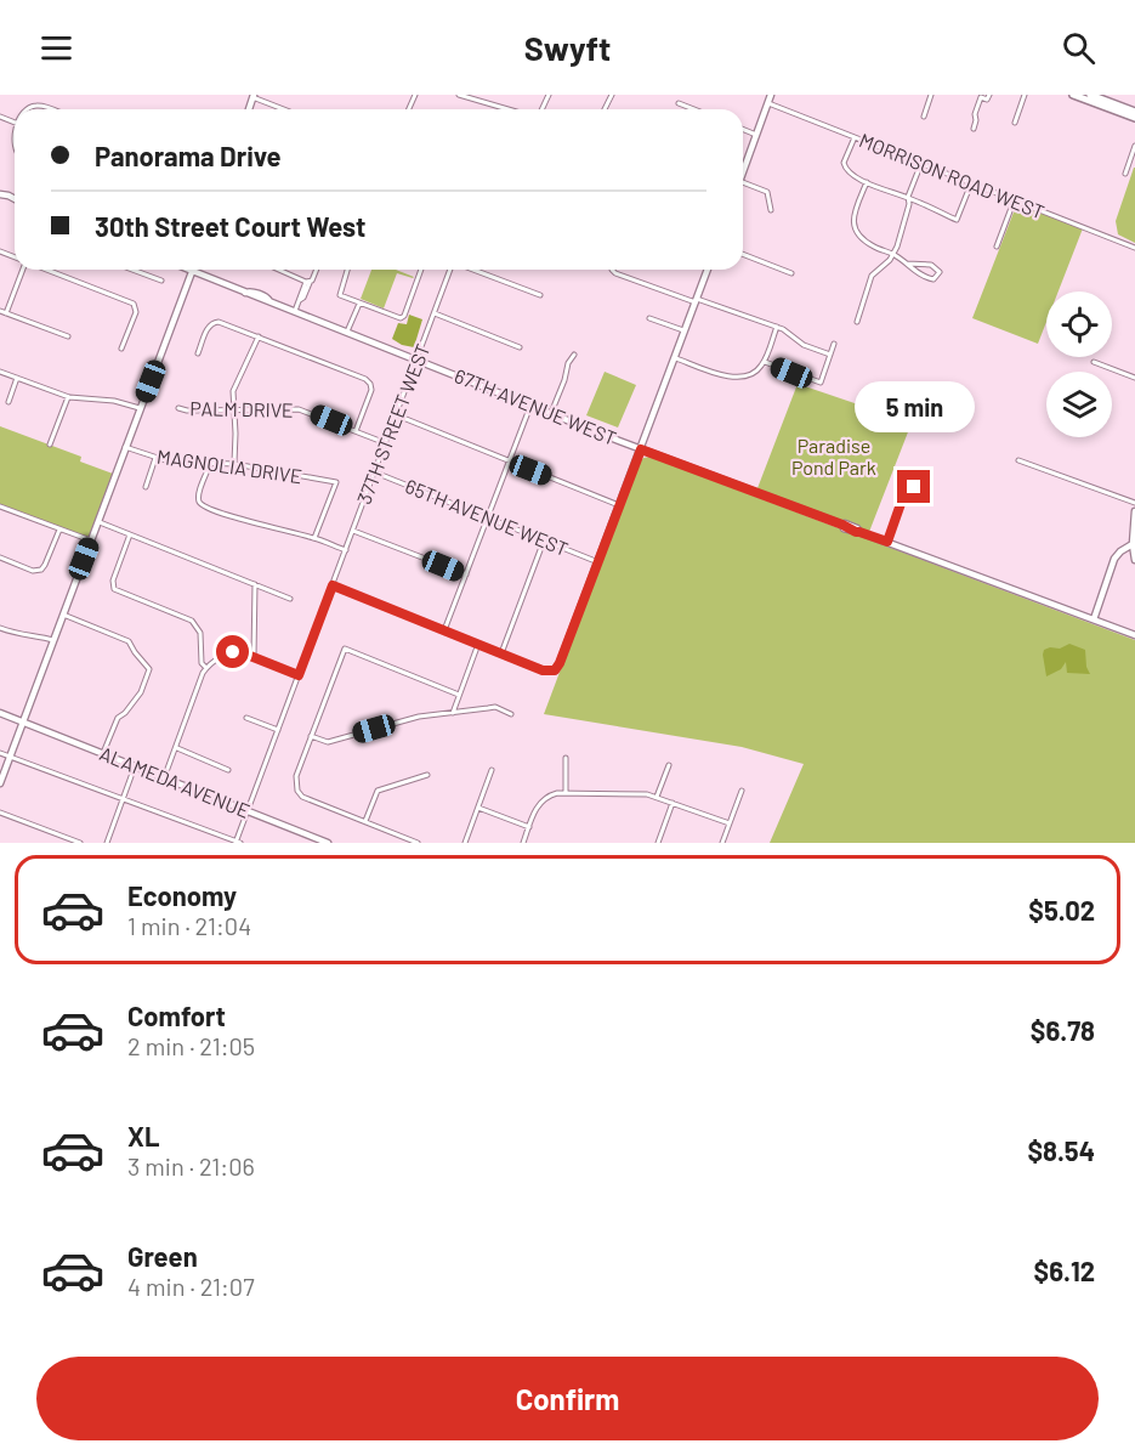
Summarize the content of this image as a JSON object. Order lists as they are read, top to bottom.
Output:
{
  "streets": {
    "street": [
      "MORRISON ROAD WEST",
      "67TH AVENUE WEST",
      "PALM DRIVE",
      "37TH STREET WEST",
      "MAGNOLIA DRIVE",
      "65TH AVENUE WEST",
      "ALAMEDA AVENUE"
    ]
  },
  "crossings": [
    ["67TH AVENUE WEST", "37TH STREET WEST"],
    ["PALM DRIVE", "37TH STREET WEST"],
    ["37TH STREET WEST", "65TH AVENUE WEST"],
    ["37TH STREET WEST", "ALAMEDA AVENUE"]
  ],
  "parks": ["Paradise Pond Park"],
  "page": {
    "header": "Swyft",
    "banner": ["Panorama Drive", "30th Street Court West"],
    "bubble": "5 min",
    "list": [
      {
        "name": "Economy",
        "note": "1 min · 21:04",
        "value": "$5.02"
      },
      {
        "name": "Comfort",
        "note": "2 min · 21:05",
        "value": "$6.78"
      },
      {
        "name": "XL",
        "note": "3 min · 21:06",
        "value": "$8.54"
      },
      {
        "name": "Green",
        "note": "4 min · 21:07",
        "value": "$6.12"
      }
    ],
    "buttons": "Confirm"
  }
}
